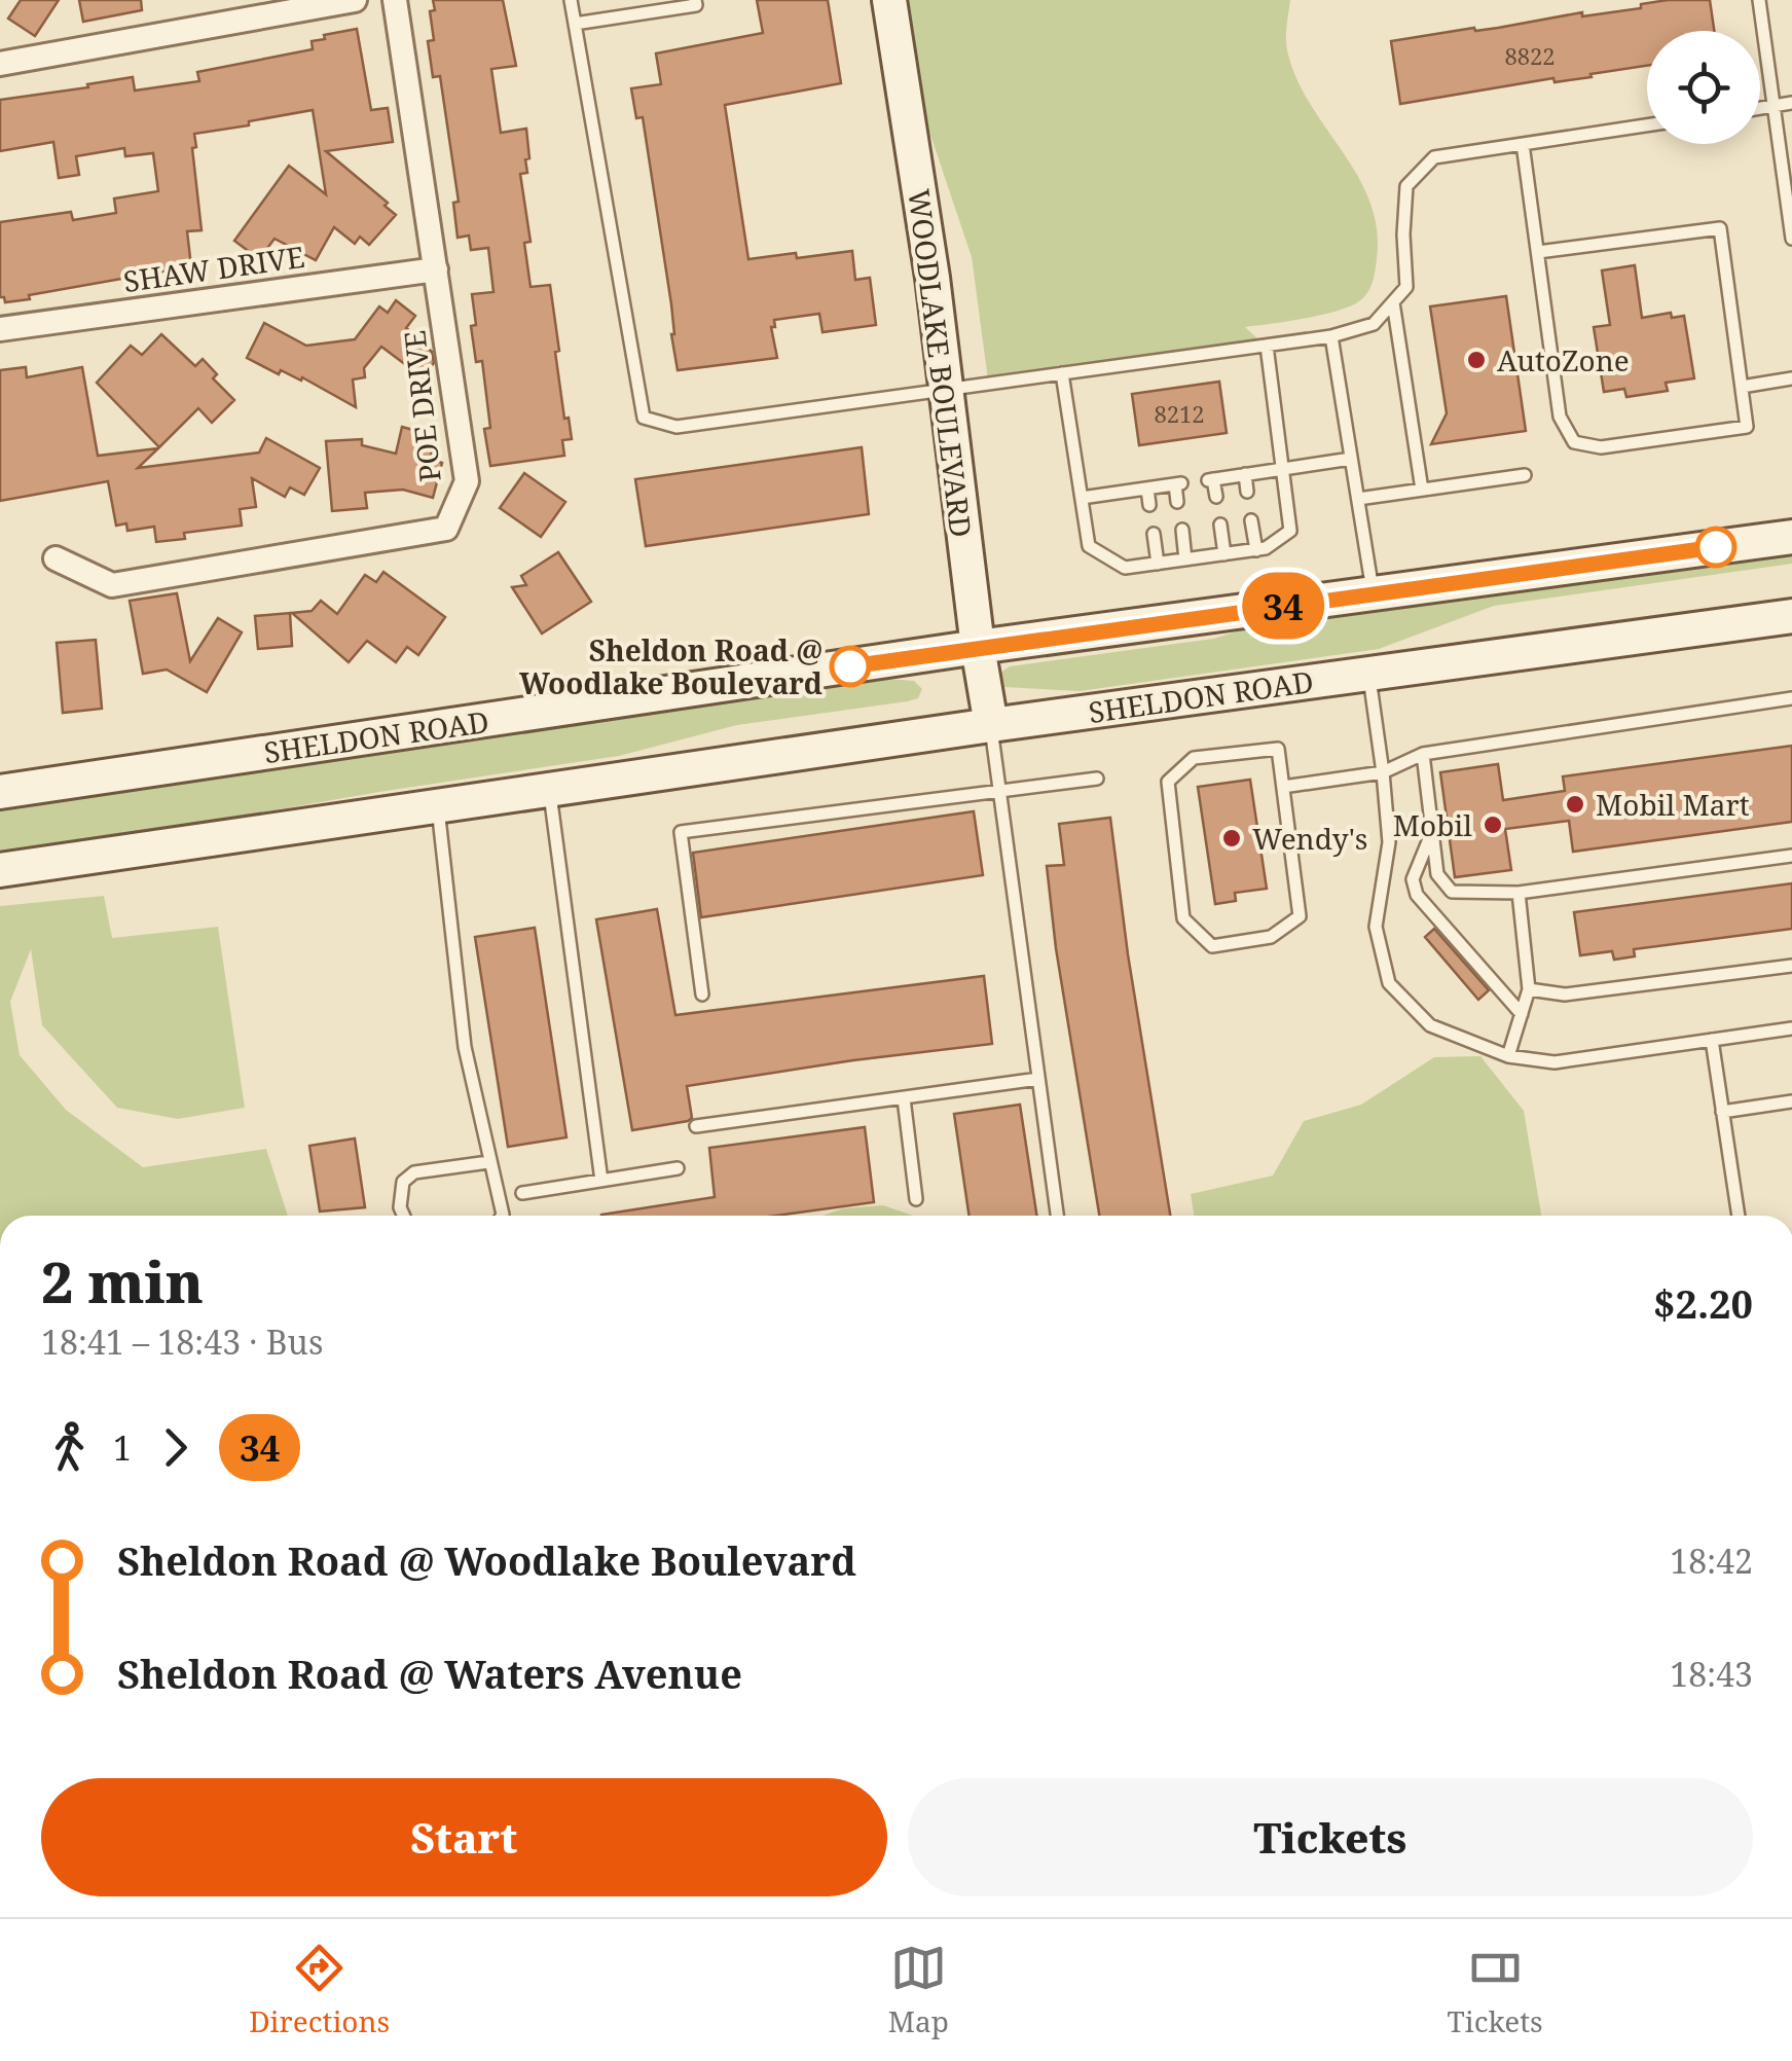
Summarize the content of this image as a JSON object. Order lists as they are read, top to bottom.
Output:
{
  "streets": {
    "main road": ["WOODLAKE BOULEVARD", "SHELDON ROAD"],
    "street": ["SHAW DRIVE", "POE DRIVE"]
  },
  "crossings": [
    ["SHAW DRIVE", "POE DRIVE"],
    ["WOODLAKE BOULEVARD", "SHELDON ROAD"]
  ],
  "places": [
    "AutoZone",
    "Sheldon Road @ Woodlake Boulevard",
    "Mobil Mart",
    "Mobil",
    "Wendy's"
  ],
  "lines": ["bus line 34"],
  "house_numbers": ["8822", "8212"],
  "page": {
    "on_map": "34",
    "heading": ["2 min", "18:41 – 18:43 · Bus", "$2.20"],
    "legs": ["1", "34"],
    "list": [
      {
        "name": "Sheldon Road @ Woodlake Boulevard",
        "value": "18:42"
      },
      {
        "name": "Sheldon Road @ Waters Avenue",
        "value": "18:43"
      }
    ],
    "buttons": ["Start", "Tickets"],
    "tabs": ["Directions", "Map", "Tickets"]
  }
}
